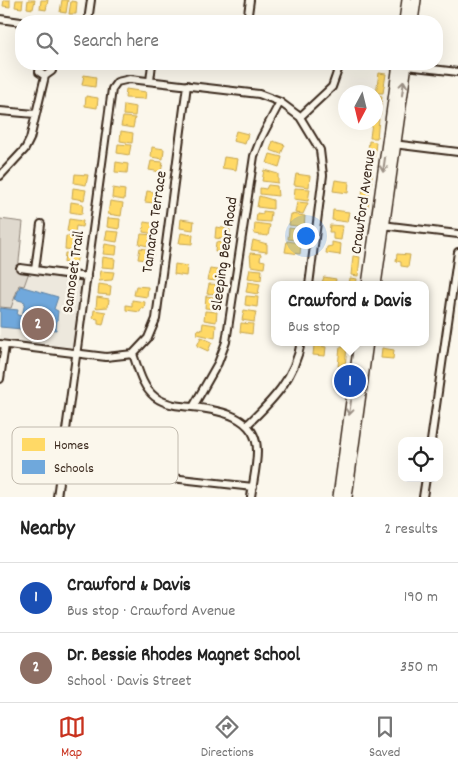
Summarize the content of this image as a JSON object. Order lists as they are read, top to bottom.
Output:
{
  "streets": {
    "main road": ["Crawford Avenue"],
    "street": ["Tamaroa Terrace", "Sleeping Bear Road", "Samoset Trail"]
  },
  "legend": ["Homes", "Schools"],
  "north": "bottom",
  "page": {
    "search": "Search here",
    "popup": ["Crawford & Davis", "Bus stop"],
    "pins": ["2", "1"],
    "heading": ["Nearby", "2 results"],
    "list": [
      {
        "mark": "1",
        "name": "Crawford & Davis",
        "note": "Bus stop · Crawford Avenue",
        "value": "190 m"
      },
      {
        "mark": "2",
        "name": "Dr. Bessie Rhodes Magnet School",
        "note": "School · Davis Street",
        "value": "350 m"
      }
    ],
    "nav": ["Map", "Directions", "Saved"]
  }
}
